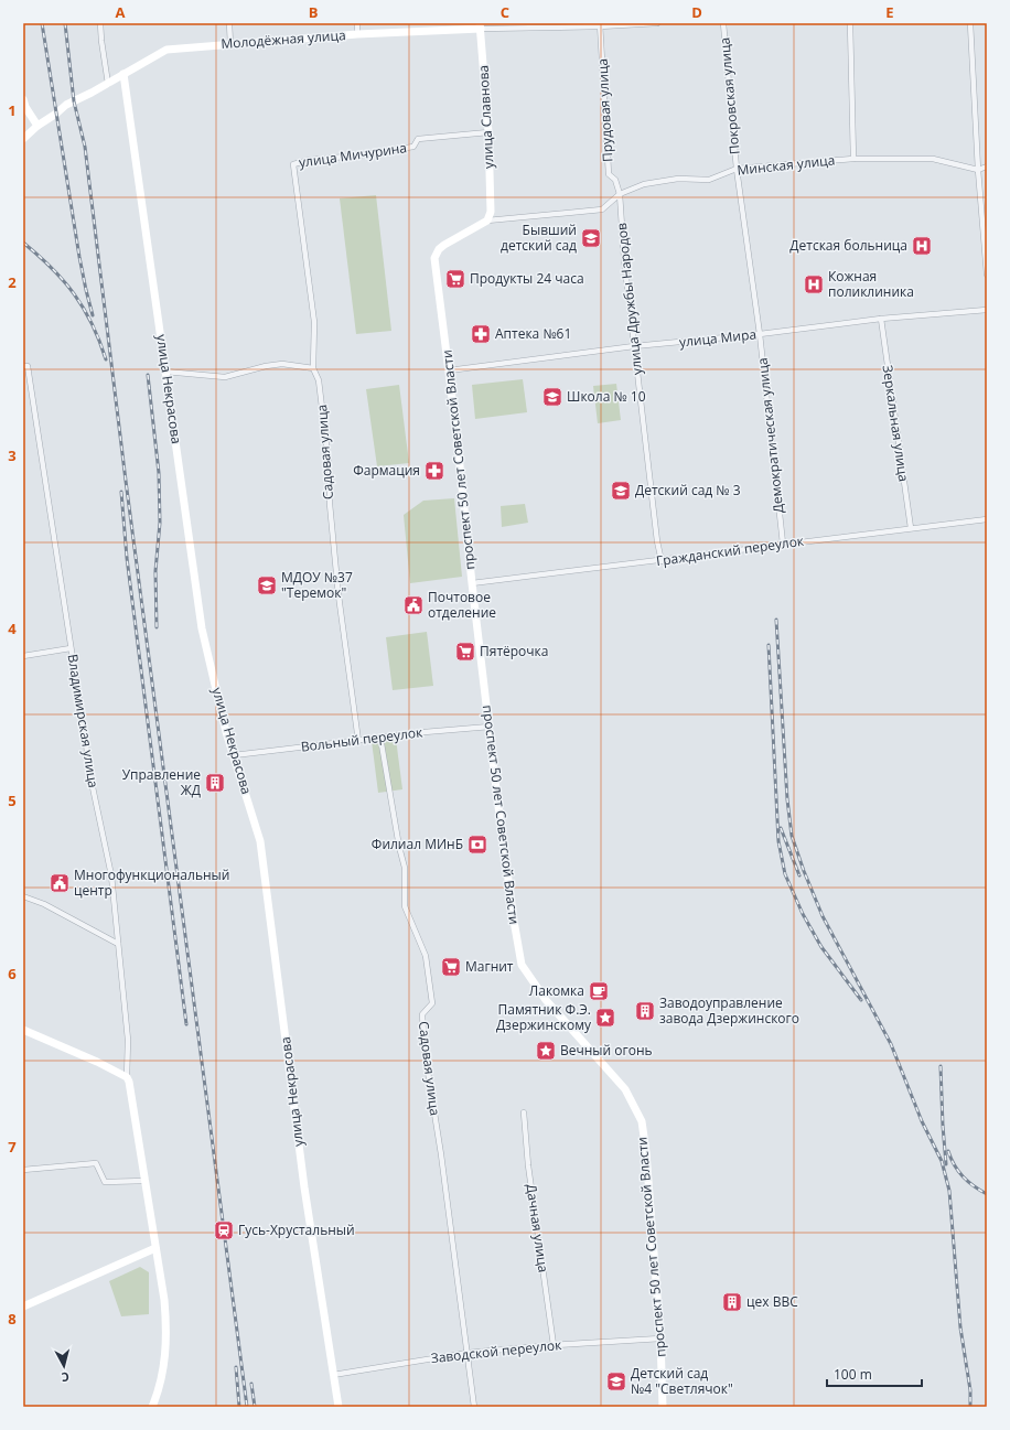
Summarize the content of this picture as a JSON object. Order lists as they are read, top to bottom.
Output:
{
  "streets": {
    "main road": [
      "Молодёжная улица",
      "улица Славнова",
      "улица Некрасова",
      "проспект 50 лет Советской Власти"
    ],
    "street": [
      "Покровская улица",
      "Прудовая улица",
      "улица Мичурина",
      "Минская улица",
      "улица Дружбы Народов",
      "улица Мира",
      "Зеркальная улица",
      "Демократическая улица",
      "Садовая улица",
      "Гражданский переулок",
      "Владимирская улица",
      "Вольный переулок",
      "Дачная улица",
      "Заводской переулок"
    ]
  },
  "crossings": [
    ["Молодёжная улица", "Прудовая улица"],
    ["Молодёжная улица", "улица Славнова"],
    ["Молодёжная улица", "улица Некрасова"],
    ["Покровская улица", "Минская улица"],
    ["Покровская улица", "Демократическая улица"],
    ["Прудовая улица", "Минская улица"],
    ["Прудовая улица", "улица Дружбы Народов"],
    ["улица Славнова", "улица Мичурина"],
    ["улица Славнова", "Минская улица"],
    ["улица Славнова", "проспект 50 лет Советской Власти"],
    ["улица Мичурина", "Садовая улица"],
    ["Минская улица", "улица Дружбы Народов"],
    ["Минская улица", "Демократическая улица"],
    ["Минская улица", "проспект 50 лет Советской Власти"],
    ["улица Дружбы Народов", "улица Мира"],
    ["улица Дружбы Народов", "Гражданский переулок"],
    ["улица Мира", "Зеркальная улица"],
    ["улица Мира", "Демократическая улица"],
    ["улица Мира", "проспект 50 лет Советской Власти"],
    ["улица Некрасова", "Вольный переулок"],
    ["улица Некрасова", "Заводской переулок"],
    ["Зеркальная улица", "Гражданский переулок"],
    ["Демократическая улица", "Гражданский переулок"],
    ["Садовая улица", "Вольный переулок"],
    ["Садовая улица", "Заводской переулок"],
    ["проспект 50 лет Советской Власти", "Гражданский переулок"],
    ["проспект 50 лет Советской Власти", "Вольный переулок"],
    ["проспект 50 лет Советской Власти", "Заводской переулок"],
    ["Дачная улица", "Заводской переулок"]
  ],
  "places": {
    "school or university": [
      "Бывший детский сад",
      "Школа № 10",
      "Детский сад № 3",
      "МДОУ №37 \"Теремок\"",
      "Детский сад №4 \"Светлячок\""
    ],
    "hospital": ["Детская больница", "Кожная поликлиника"],
    "supermarket": ["Продукты 24 часа", "Пятёрочка", "Магнит"],
    "pharmacy": ["Аптека №61", "Фармация"],
    "public building": ["Почтовое отделение", "Многофункциональный центр"],
    "building": ["Управление ЖД", "Заводоуправление завода Дзержинского", "цех ВВС"],
    "bank": ["Филиал МИнБ"],
    "cafe": ["Лакомка"],
    "place": ["Памятник Ф.Э. Дзержинскому", "Вечный огонь"],
    "station": ["Гусь-Хрустальный"]
  },
  "scale_bar": "100 m",
  "north": "bottom",
  "grid": {
    "columns": [
      "A",
      "B",
      "C",
      "D",
      "E"
    ],
    "rows": [
      "1",
      "2",
      "3",
      "4",
      "5",
      "6",
      "7",
      "8"
    ]
  }
}
